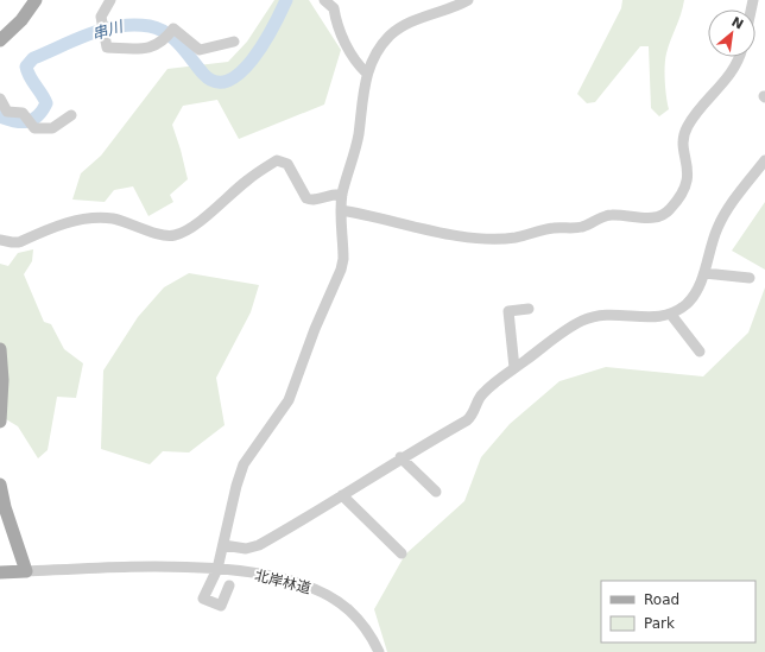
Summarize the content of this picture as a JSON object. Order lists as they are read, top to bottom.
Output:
{
  "streets": {
    "street": ["北岸林道"]
  },
  "water": ["串川"],
  "legend": ["Road", "Park"],
  "north": "top right"
}
